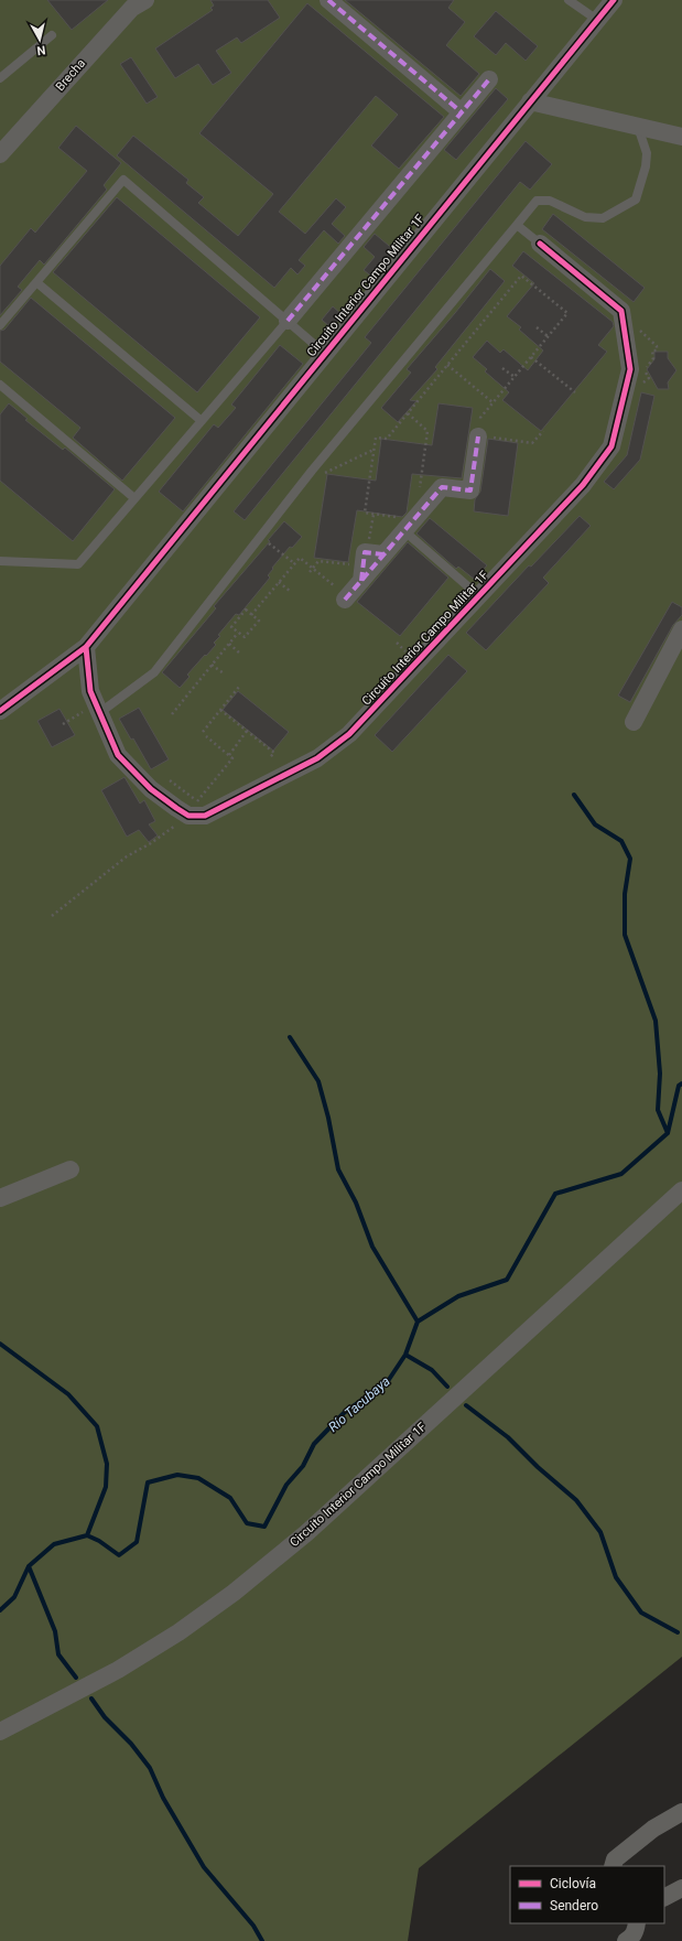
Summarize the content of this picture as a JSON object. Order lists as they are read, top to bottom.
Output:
{
  "streets": {
    "street": ["Brecha", "Circuito Interior Campo Militar 1F"]
  },
  "water": ["Río Tacubaya"],
  "legend": ["Ciclovía", "Sendero"],
  "north": "bottom"
}
